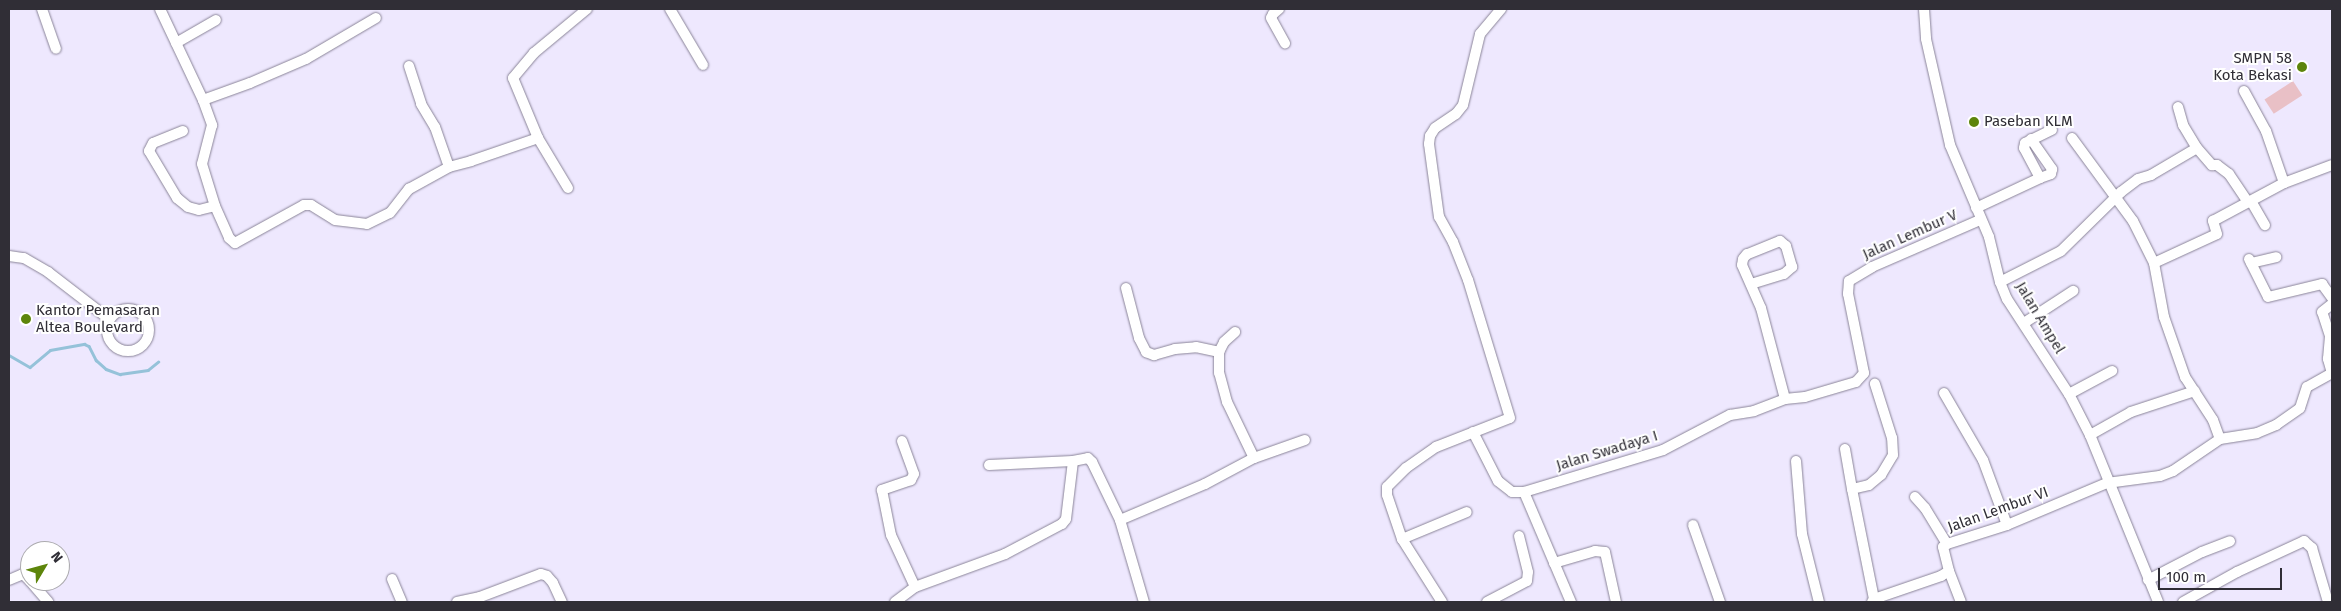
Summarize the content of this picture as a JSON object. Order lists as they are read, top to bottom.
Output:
{
  "streets": {
    "street": [
      "Jalan Lembur V",
      "Jalan Ampel",
      "Jalan Swadaya I",
      "Jalan Lembur VI"
    ]
  },
  "crossings": [
    ["Jalan Lembur V", "Jalan Ampel"],
    ["Jalan Lembur V", "Jalan Swadaya I"],
    ["Jalan Ampel", "Jalan Lembur VI"]
  ],
  "places": ["SMPN 58 Kota Bekasi", "Paseban KLM", "Kantor Pemasaran Altea Boulevard"],
  "scale_bar": "100 m",
  "north": "top right"
}
